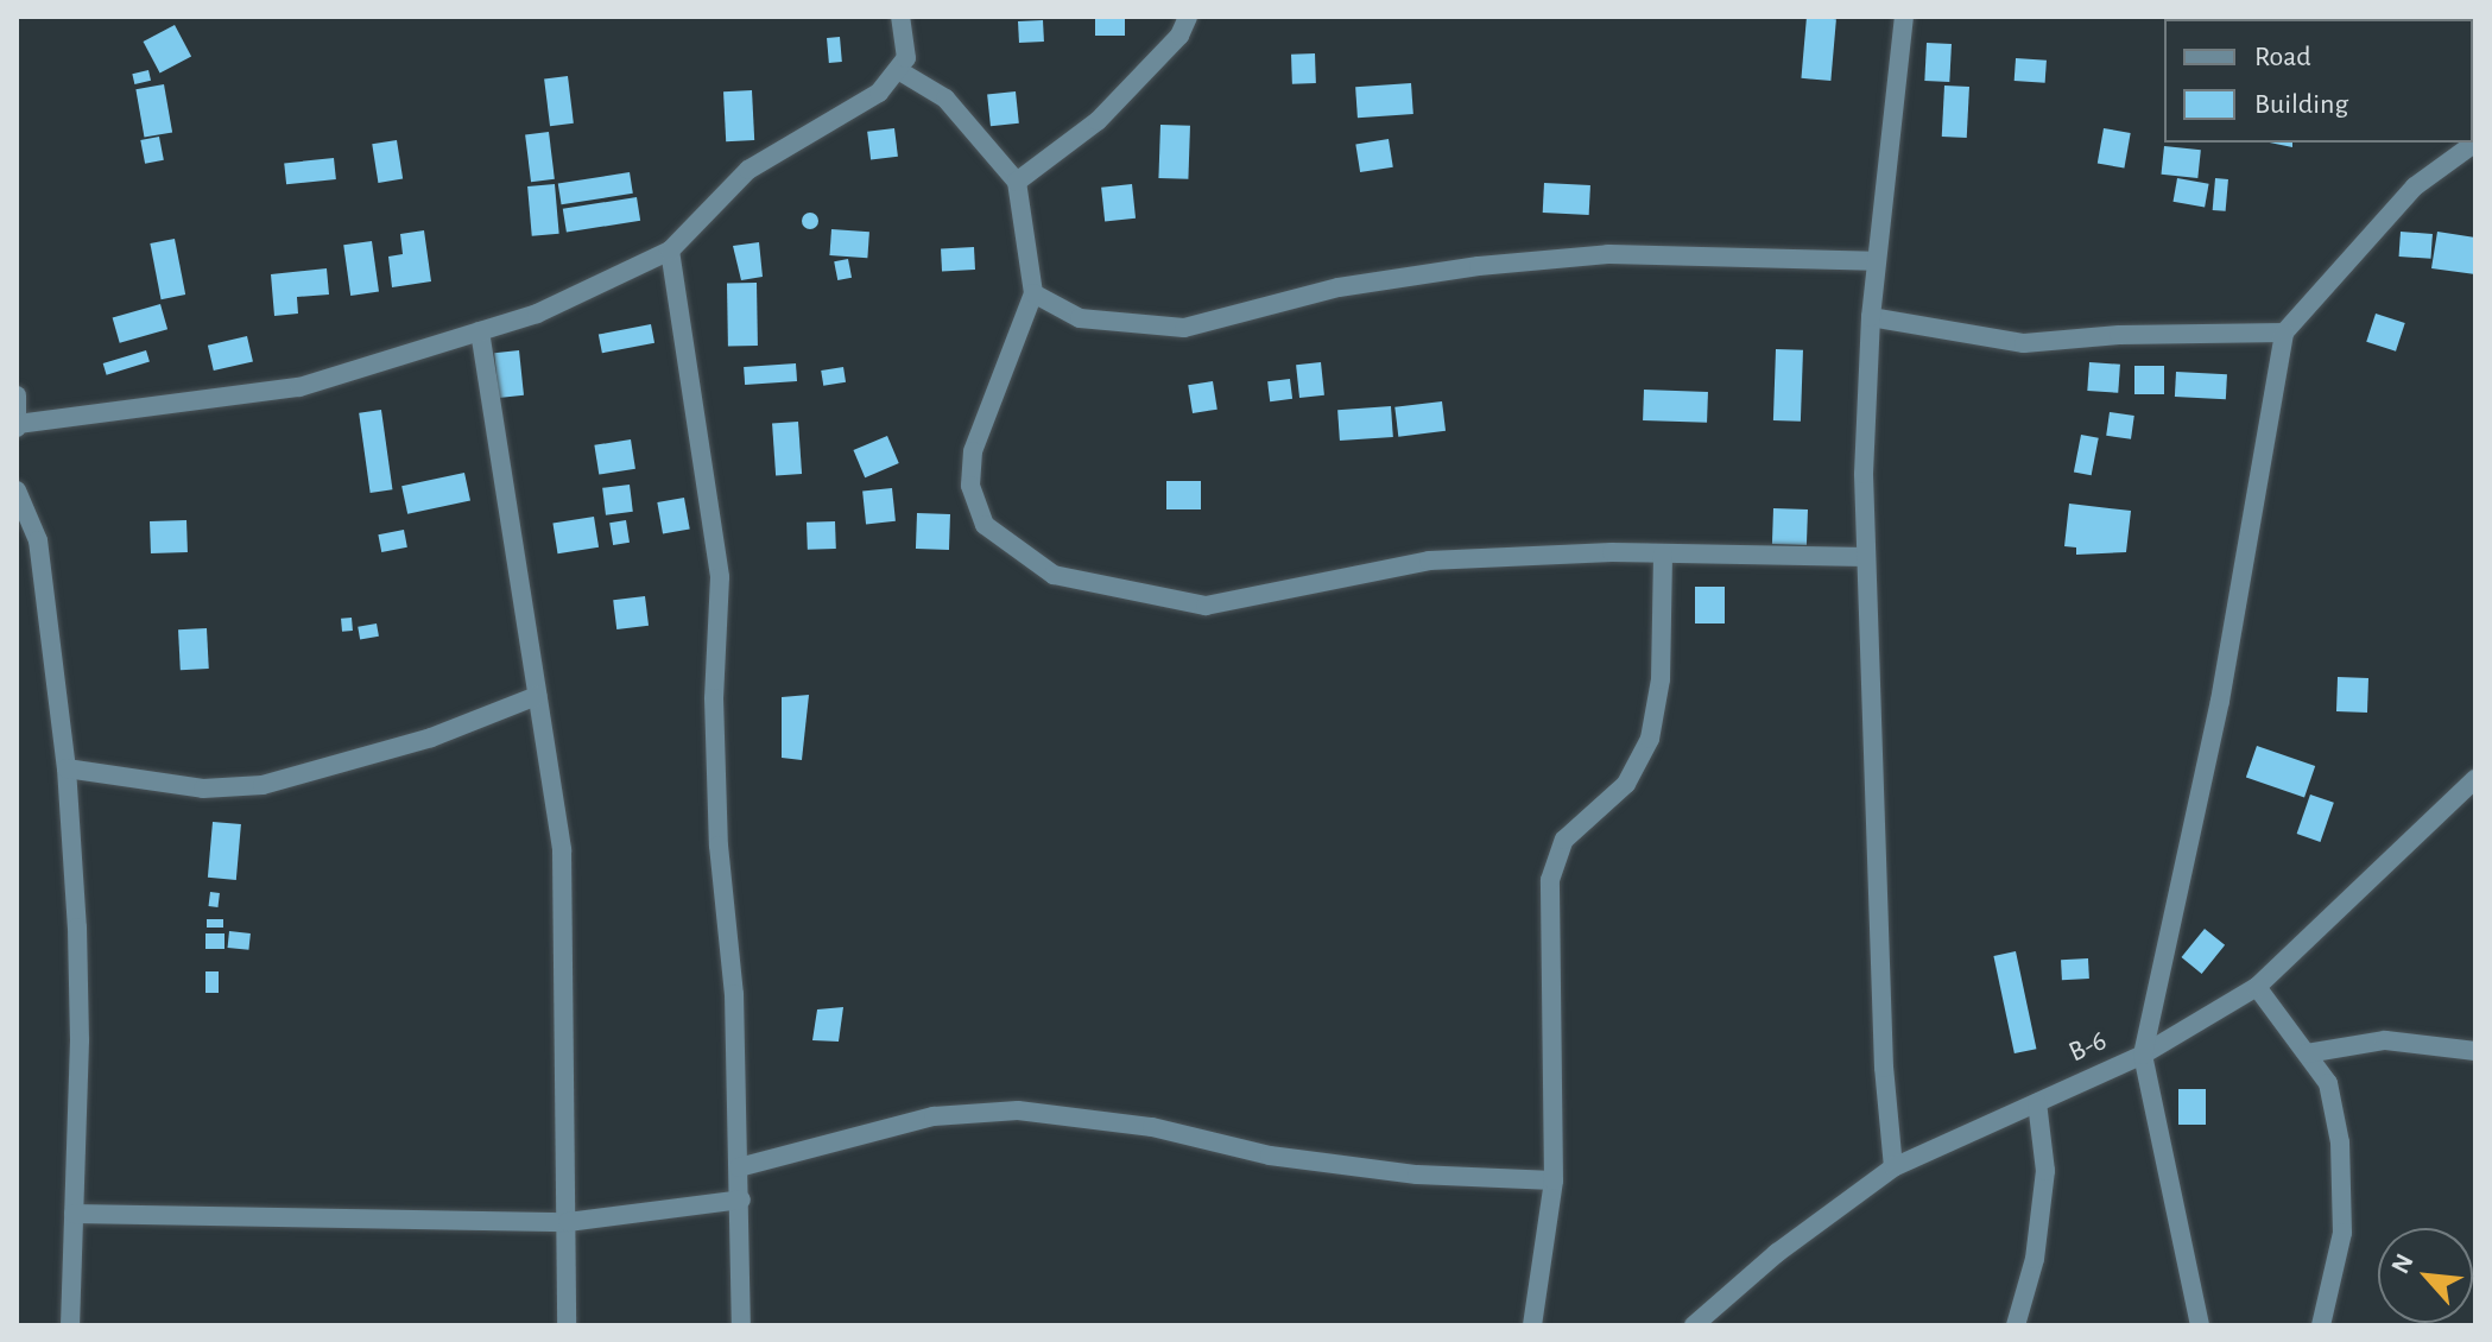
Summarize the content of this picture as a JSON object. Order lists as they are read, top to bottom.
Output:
{
  "streets": {
    "street": ["B-6"]
  },
  "legend": ["Road", "Building"],
  "north": "top left"
}
